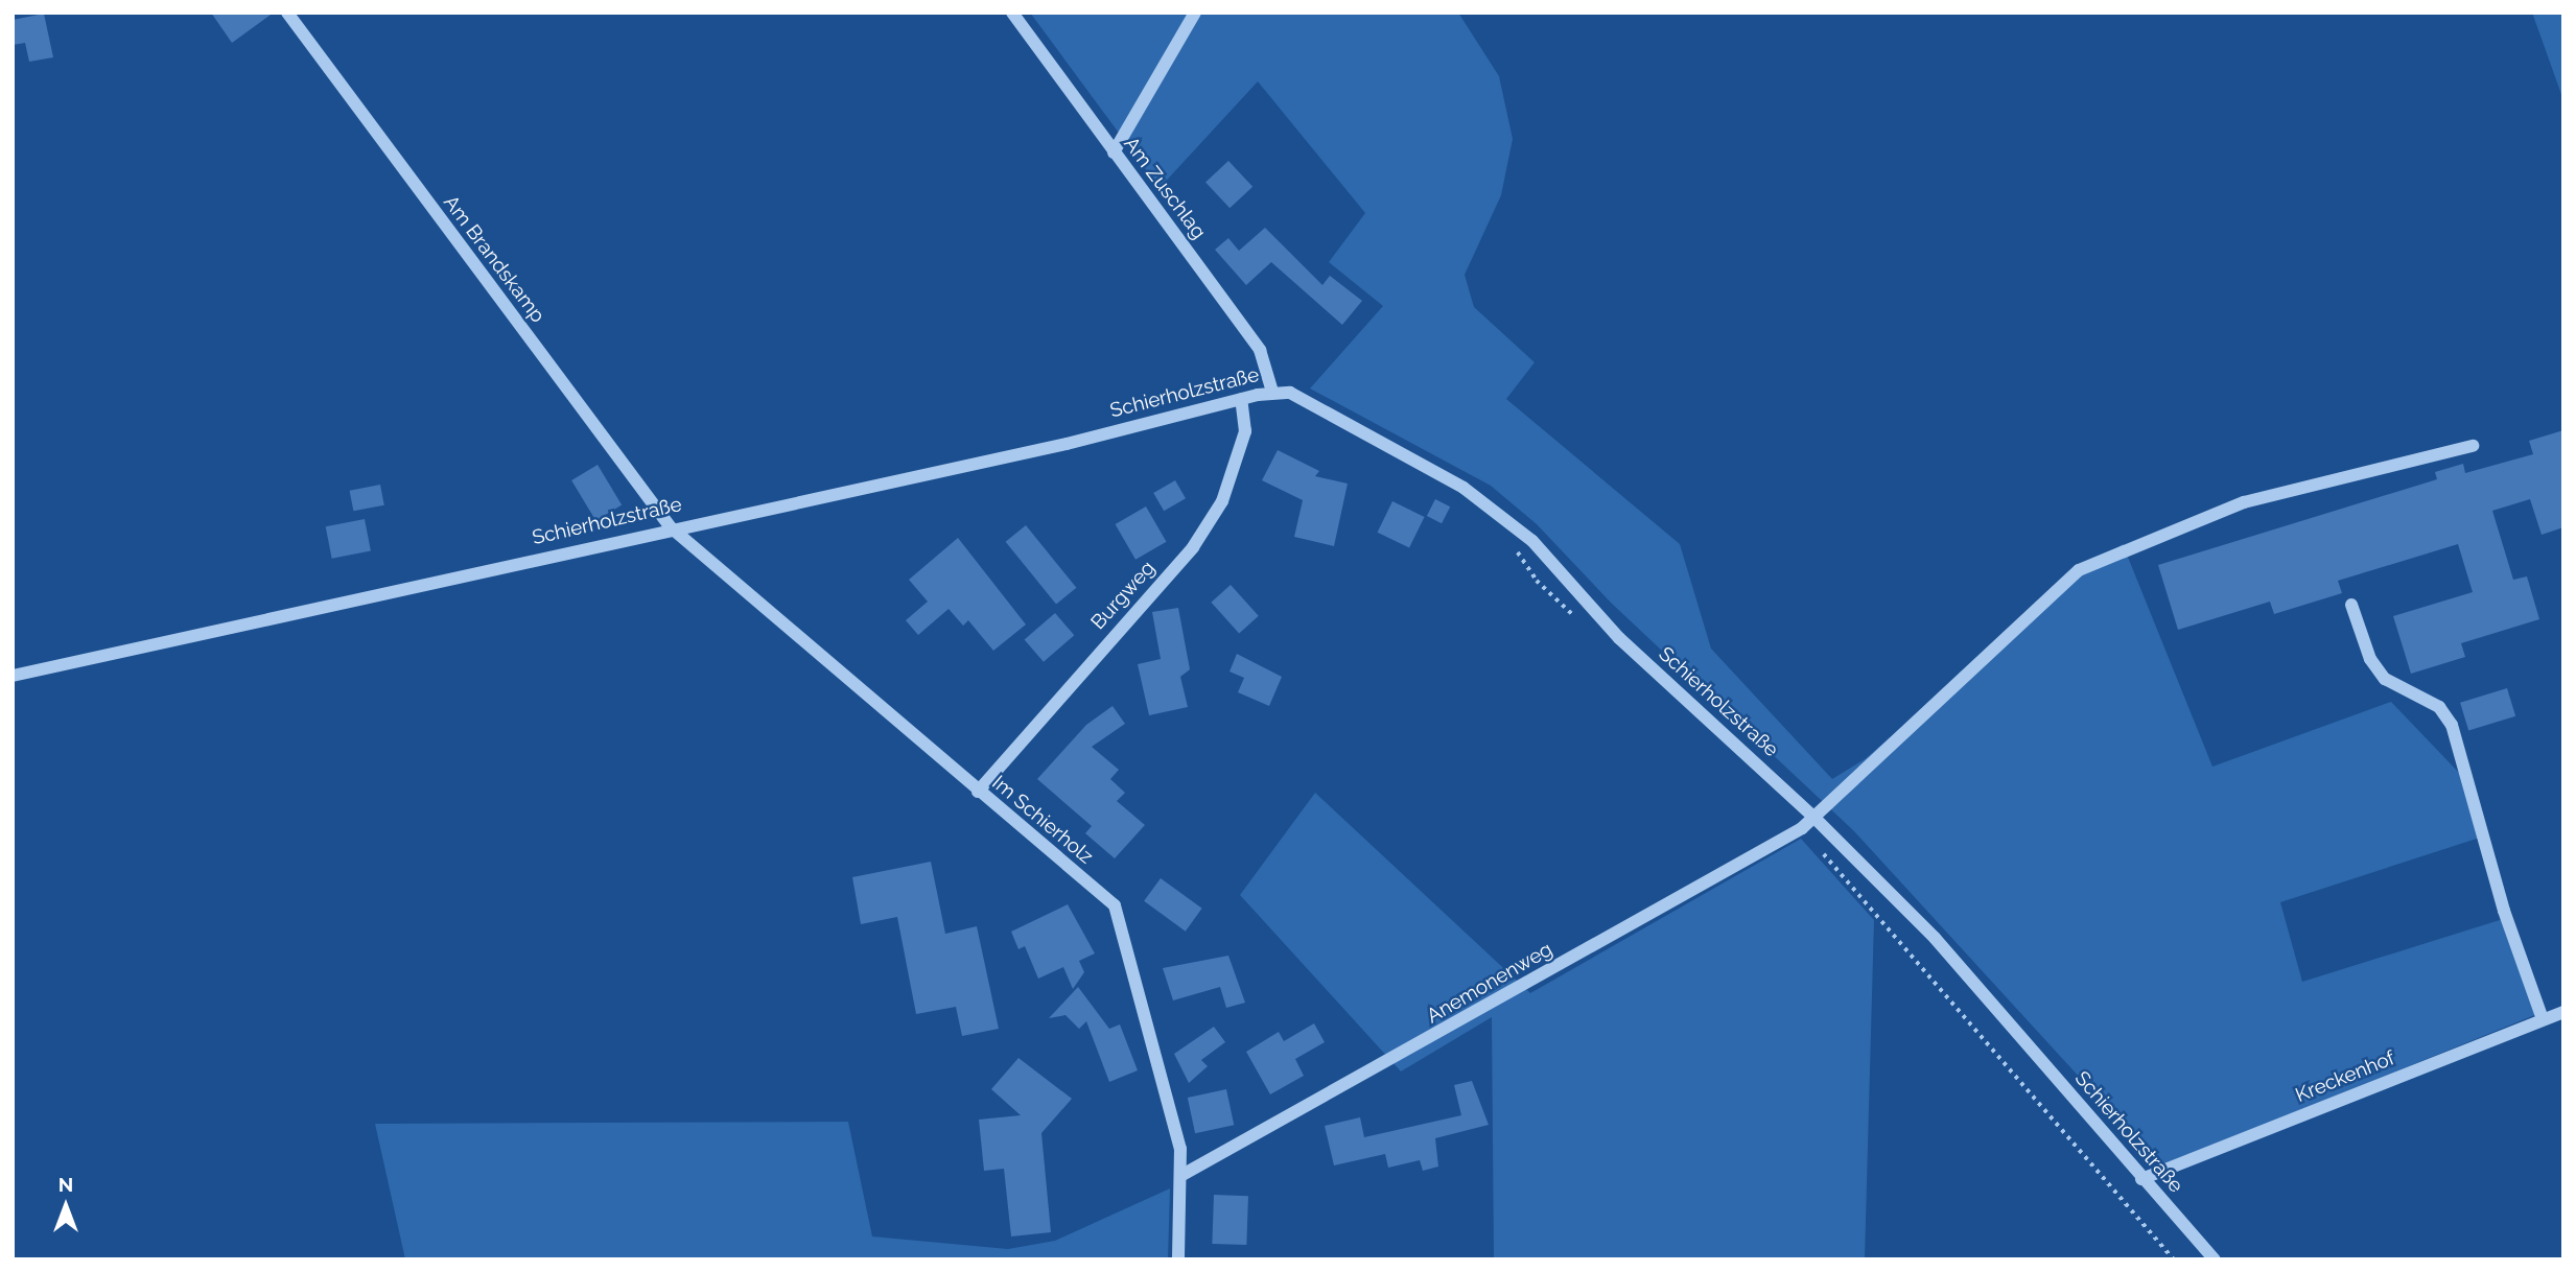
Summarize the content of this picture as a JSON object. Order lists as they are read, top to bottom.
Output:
{
  "streets": {
    "street": [
      "Am Zuschlag",
      "Am Brandskamp",
      "Schierholzstraße",
      "Burgweg",
      "Im Schierholz",
      "Anemonenweg",
      "Kreckenhof"
    ]
  },
  "crossings": [
    ["Am Zuschlag", "Schierholzstraße"],
    ["Am Brandskamp", "Schierholzstraße"],
    ["Am Brandskamp", "Im Schierholz"],
    ["Schierholzstraße", "Burgweg"],
    ["Schierholzstraße", "Im Schierholz"],
    ["Schierholzstraße", "Anemonenweg"],
    ["Schierholzstraße", "Kreckenhof"],
    ["Burgweg", "Im Schierholz"],
    ["Im Schierholz", "Anemonenweg"]
  ],
  "north": "top"
}
